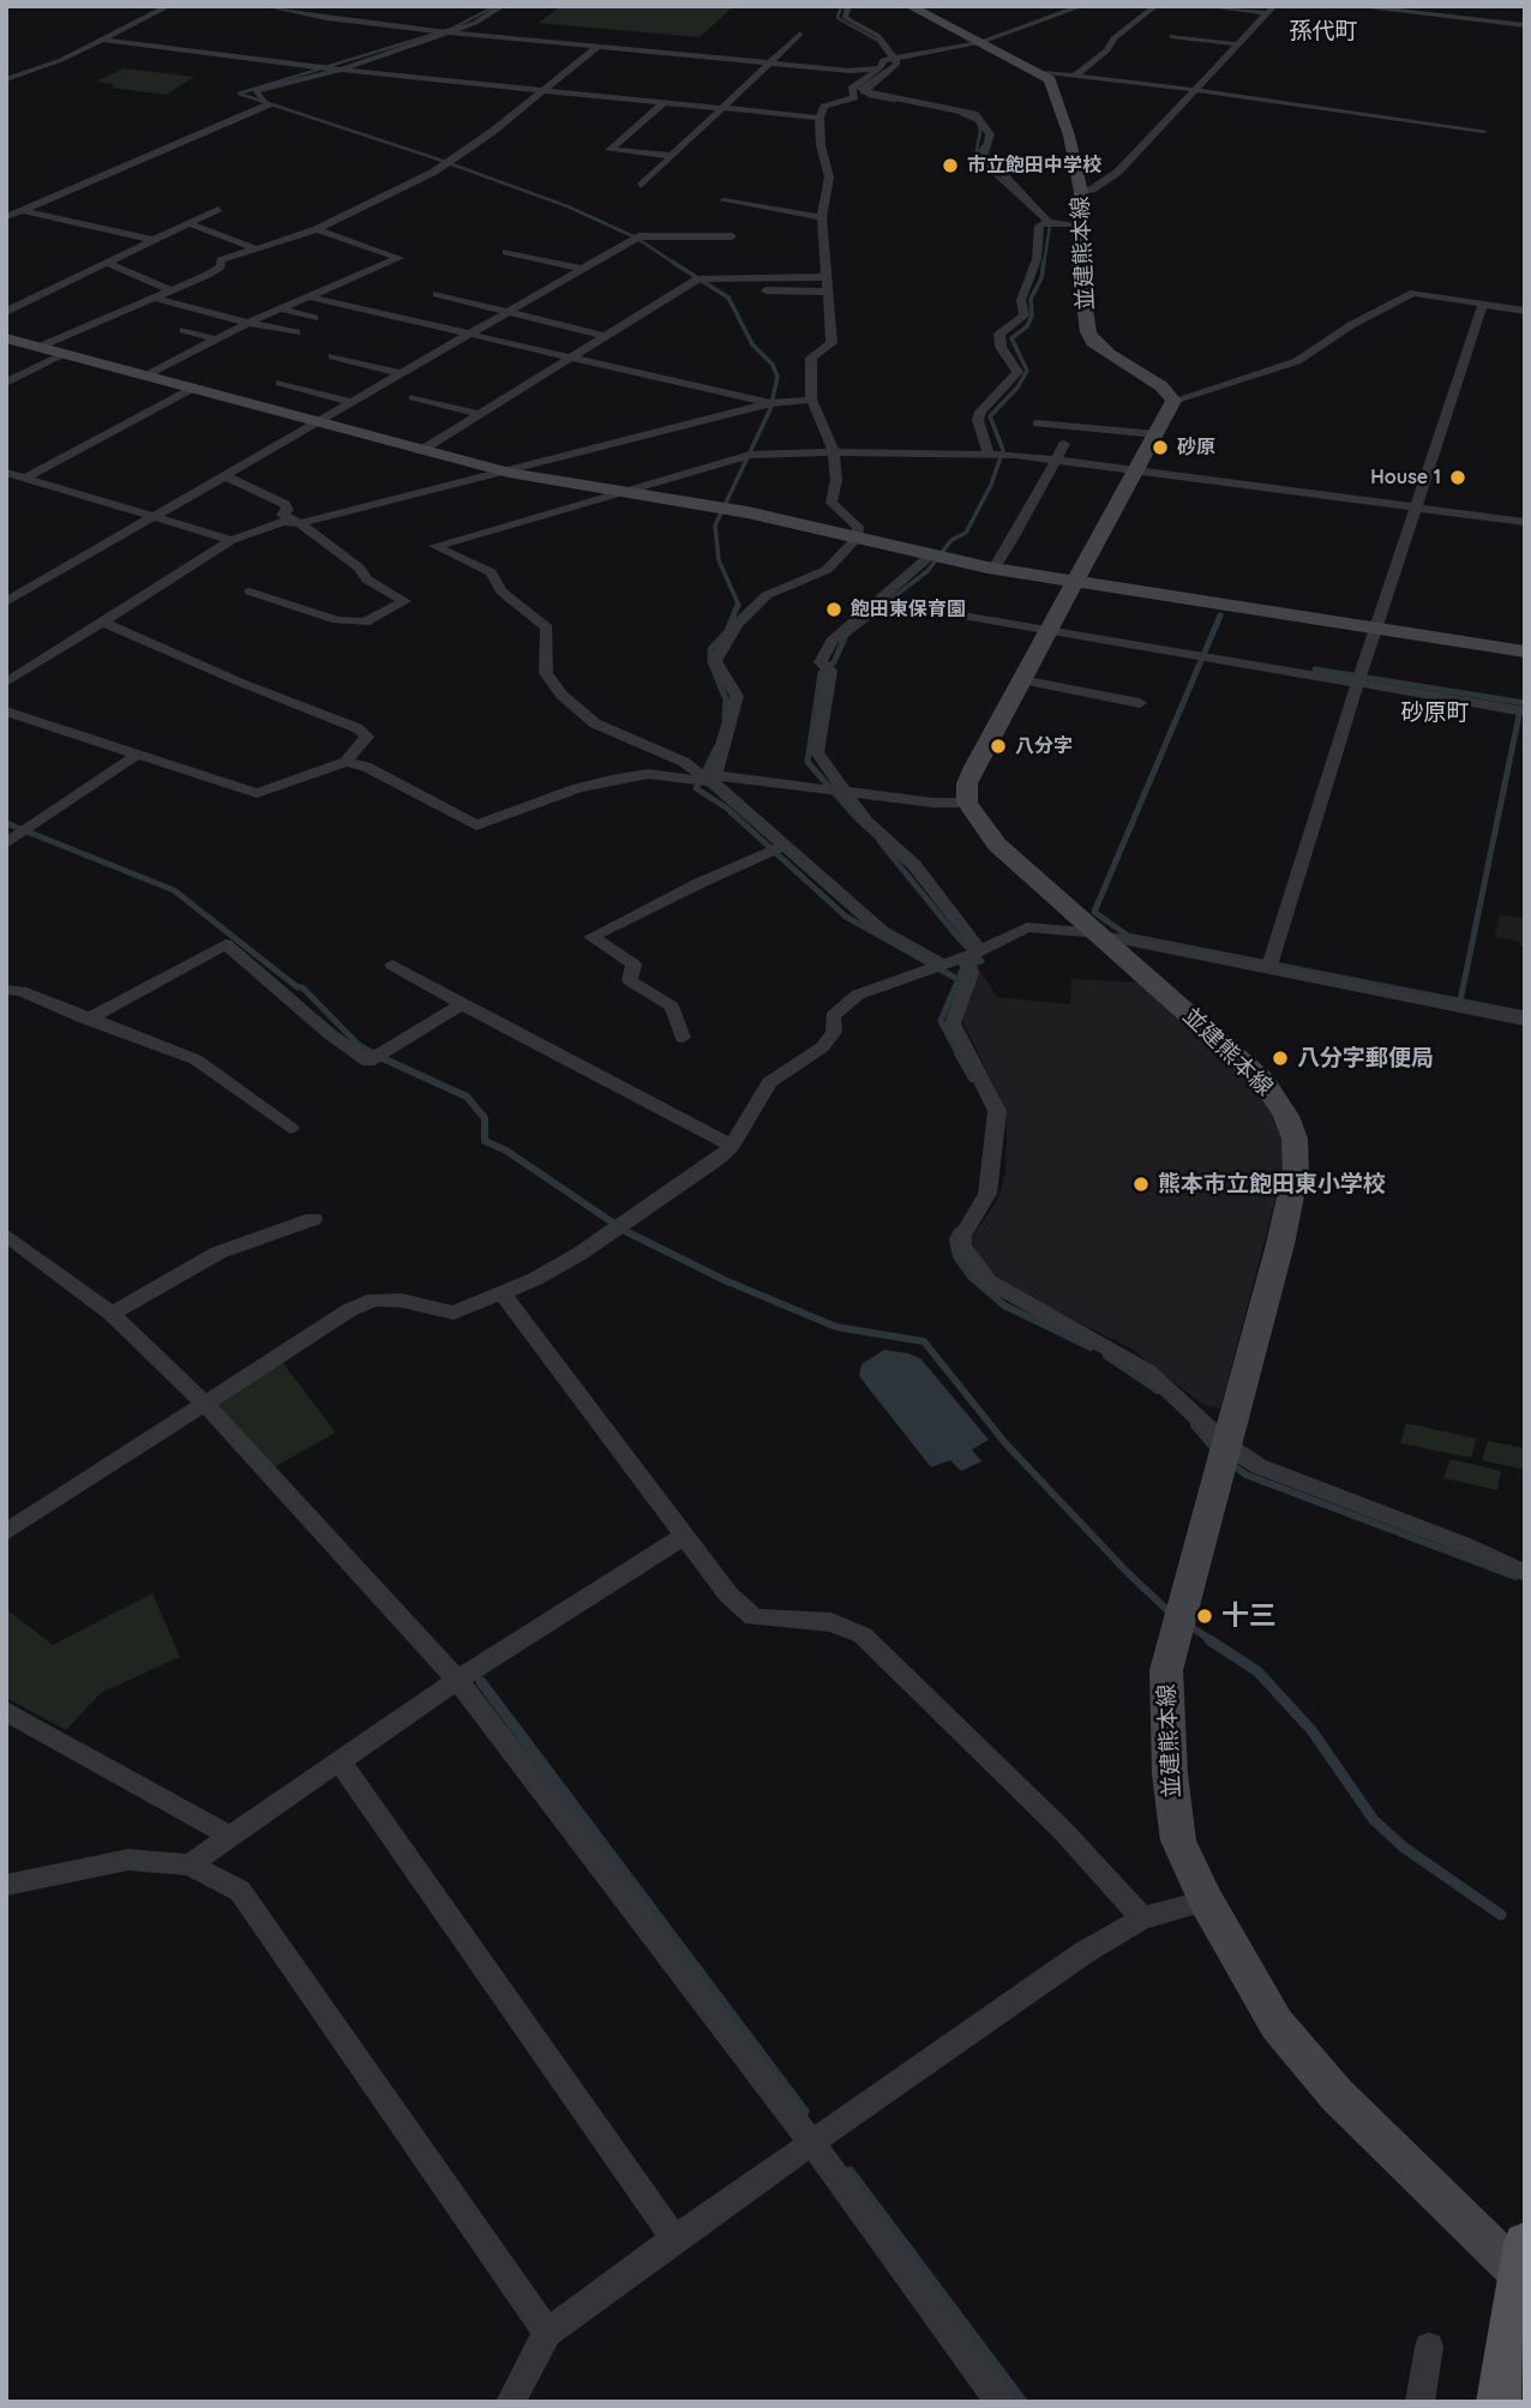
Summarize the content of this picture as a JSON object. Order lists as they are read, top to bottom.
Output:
{
  "streets": {
    "main road": ["並建熊本線"]
  },
  "districts": ["孫代町", "砂原町"],
  "places": [
    "市立飽田中学校",
    "砂原",
    "House 1",
    "飽田東保育園",
    "八分字",
    "八分字郵便局",
    "熊本市立飽田東小学校",
    "十三"
  ]
}
